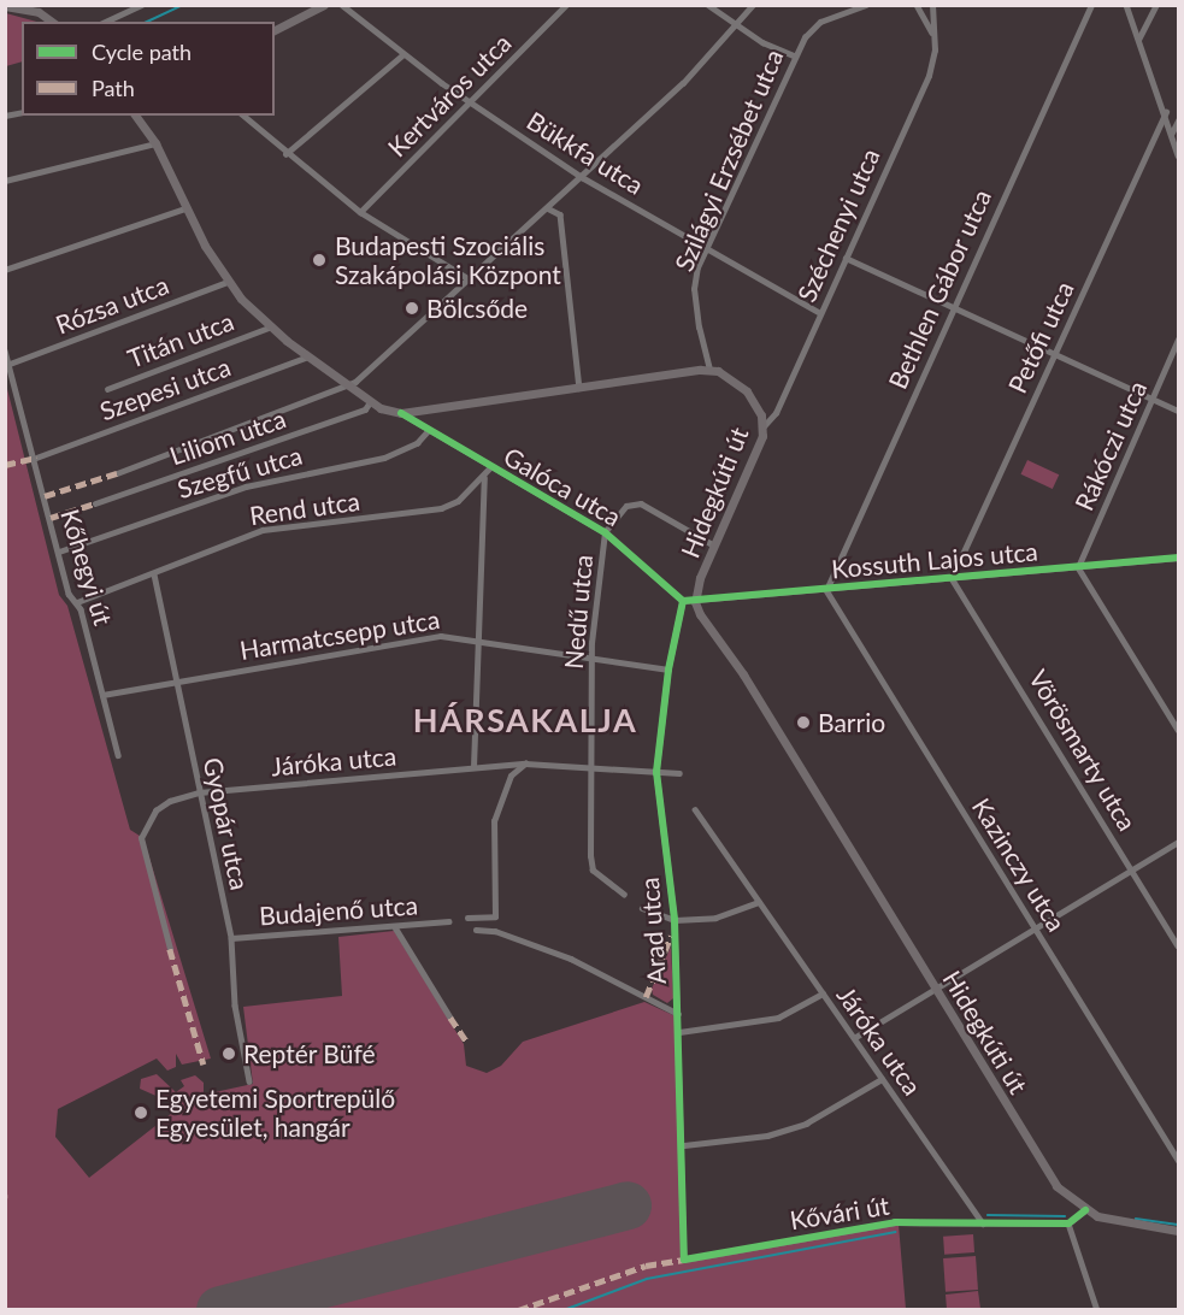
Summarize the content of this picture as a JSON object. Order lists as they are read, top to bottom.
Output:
{
  "streets": {
    "main road": ["Hidegkúti út"],
    "street": [
      "Kertváros utca",
      "Bükkfa utca",
      "Szilágyi Erzsébet utca",
      "Széchenyi utca",
      "Bethlen Gábor utca",
      "Rózsa utca",
      "Petőfi utca",
      "Titán utca",
      "Szepesi utca",
      "Liliom utca",
      "Rákóczi utca",
      "Szegfű utca",
      "Galóca utca",
      "Rend utca",
      "Kossuth Lajos utca",
      "Kőhegyi út",
      "Nedű utca",
      "Harmatcsepp utca",
      "Vörösmarty utca",
      "Járóka utca",
      "Gyopár utca",
      "Kazinczy utca",
      "Budajenő utca",
      "Arad utca",
      "Kővári út"
    ]
  },
  "crossings": [
    ["Kertváros utca", "Bükkfa utca"],
    ["Bükkfa utca", "Szilágyi Erzsébet utca"],
    ["Bükkfa utca", "Széchenyi utca"],
    ["Szilágyi Erzsébet utca", "Hidegkúti út"],
    ["Széchenyi utca", "Hidegkúti út"],
    ["Bethlen Gábor utca", "Kossuth Lajos utca"],
    ["Bethlen Gábor utca", "Kazinczy utca"],
    ["Rózsa utca", "Kőhegyi út"],
    ["Petőfi utca", "Kossuth Lajos utca"],
    ["Petőfi utca", "Vörösmarty utca"],
    ["Szepesi utca", "Kőhegyi út"],
    ["Rákóczi utca", "Kossuth Lajos utca"],
    ["Szegfű utca", "Galóca utca"],
    ["Szegfű utca", "Kőhegyi út"],
    ["Galóca utca", "Rend utca"],
    ["Galóca utca", "Nedű utca"],
    ["Galóca utca", "Arad utca"],
    ["Hidegkúti út", "Kossuth Lajos utca"],
    ["Rend utca", "Kőhegyi út"],
    ["Rend utca", "Gyopár utca"],
    ["Kossuth Lajos utca", "Vörösmarty utca"],
    ["Kossuth Lajos utca", "Kazinczy utca"],
    ["Kőhegyi út", "Harmatcsepp utca"],
    ["Nedű utca", "Harmatcsepp utca"],
    ["Nedű utca", "Járóka utca"],
    ["Harmatcsepp utca", "Gyopár utca"],
    ["Harmatcsepp utca", "Arad utca"],
    ["Járóka utca", "Gyopár utca"],
    ["Járóka utca", "Arad utca"],
    ["Járóka utca", "Kővári út"],
    ["Gyopár utca", "Budajenő utca"],
    ["Arad utca", "Kővári út"]
  ],
  "districts": ["HÁRSAKALJA"],
  "places": [
    "Budapesti Szociális Szakápolási Központ",
    "Bölcsőde",
    "Barrio",
    "Reptér Büfé",
    "Egyetemi Sportrepülő Egyesület, hangár"
  ],
  "legend": ["Cycle path", "Path"]
}
